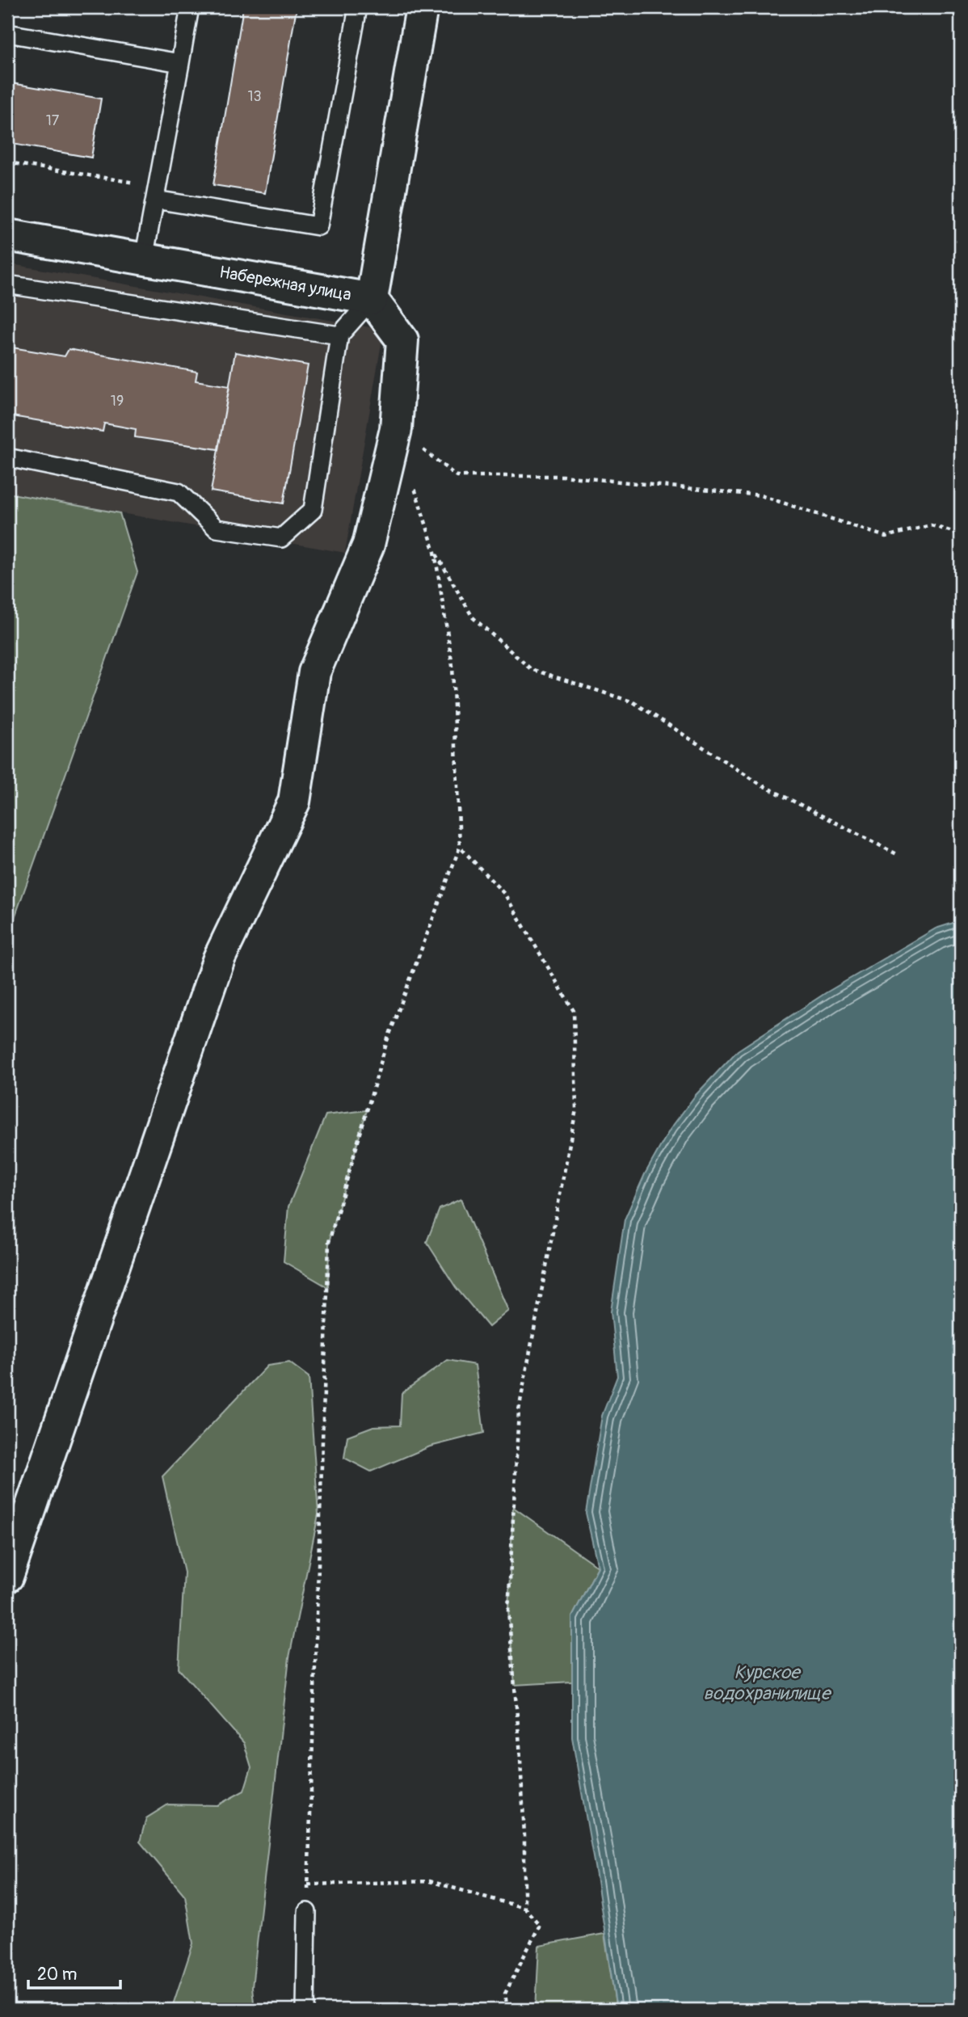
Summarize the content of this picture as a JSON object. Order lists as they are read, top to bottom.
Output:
{
  "streets": {
    "street": ["Набережная улица"]
  },
  "water": ["Курское водохранилище"],
  "house_numbers": ["13", "17", "19"],
  "scale_bar": "20 m"
}
